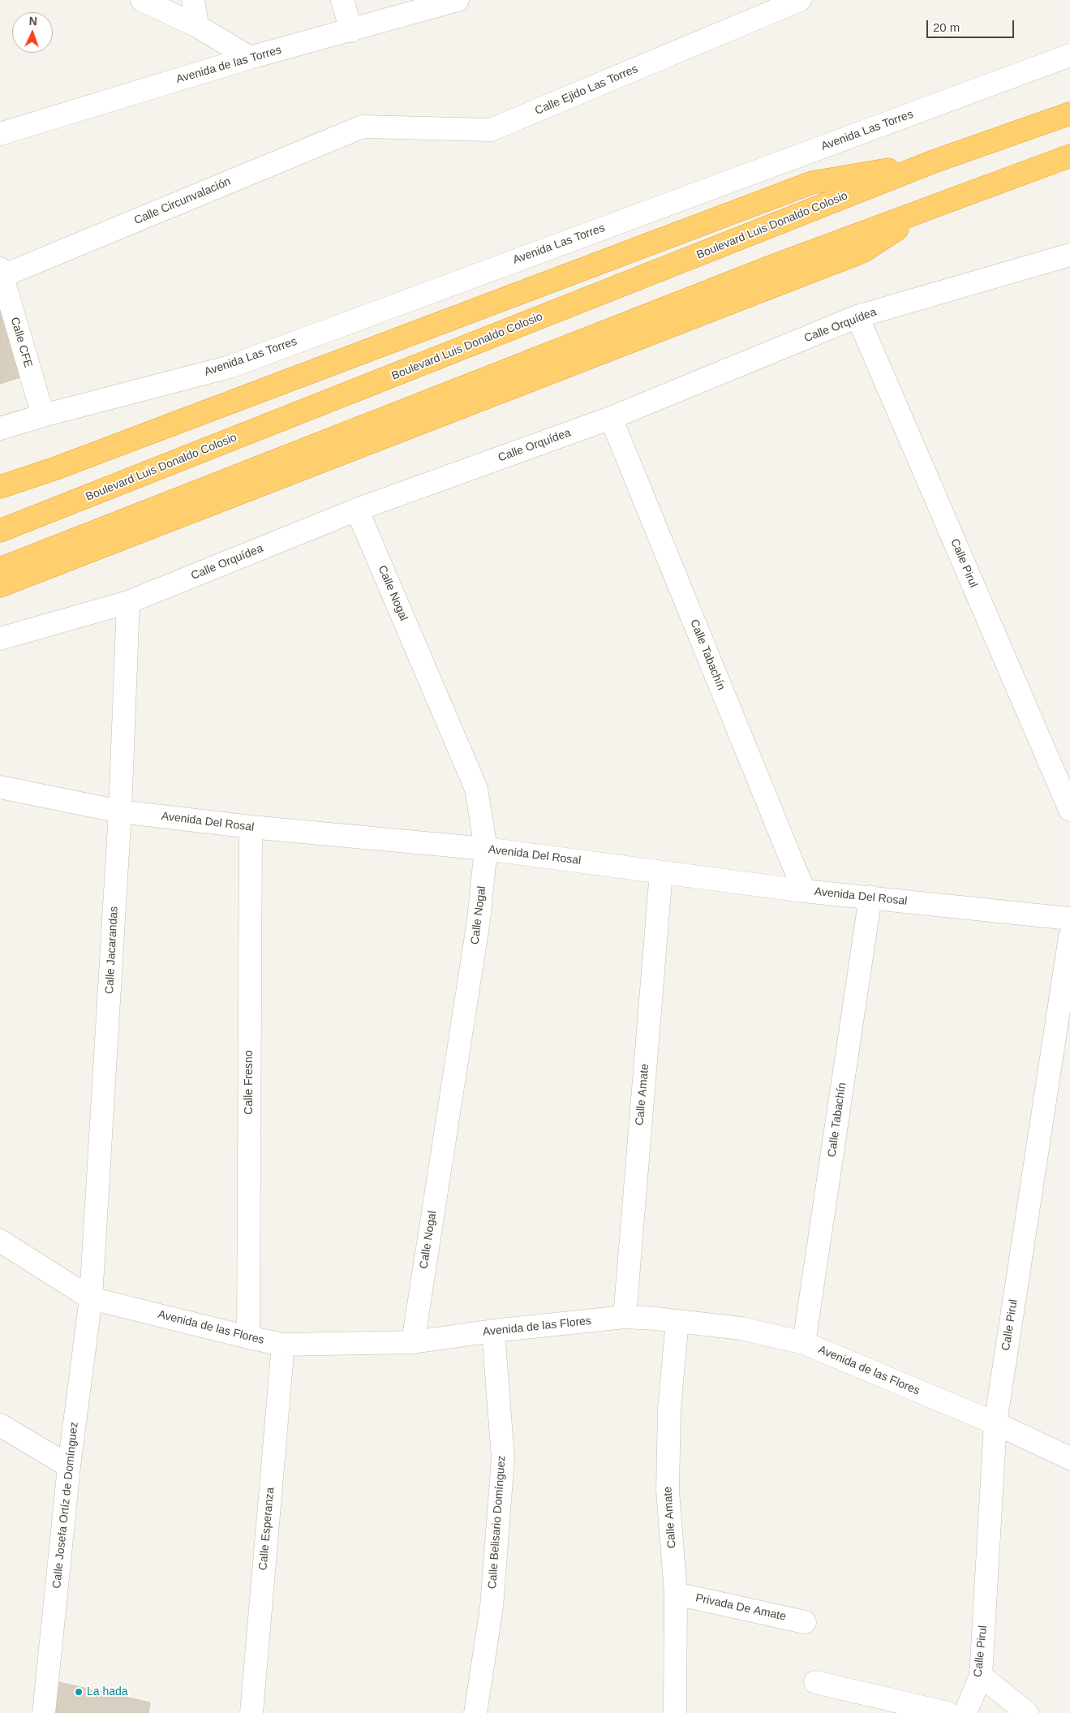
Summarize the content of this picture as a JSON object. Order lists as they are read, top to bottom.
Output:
{
  "streets": {
    "highway": ["Boulevard Luis Donaldo Colosio"],
    "street": [
      "Avenida de las Torres",
      "Calle Ejido Las Torres",
      "Avenida Las Torres",
      "Calle Circunvalación",
      "Calle Orquídea",
      "Calle CFE",
      "Calle Pirul",
      "Calle Nogal",
      "Calle Tabachín",
      "Avenida Del Rosal",
      "Calle Jacarandas",
      "Calle Fresno",
      "Calle Amate",
      "Avenida de las Flores",
      "Calle Josefa Ortíz de Domínguez",
      "Calle Belisario Domínguez",
      "Calle Esperanza",
      "Privada De Amate"
    ]
  },
  "crossings": [
    ["Calle Ejido Las Torres", "Calle Circunvalación"],
    ["Avenida Las Torres", "Calle CFE"],
    ["Calle Circunvalación", "Calle CFE"],
    ["Calle Orquídea", "Calle Pirul"],
    ["Calle Orquídea", "Calle Nogal"],
    ["Calle Orquídea", "Calle Tabachín"],
    ["Calle Orquídea", "Calle Jacarandas"],
    ["Calle Pirul", "Avenida de las Flores"],
    ["Calle Nogal", "Avenida Del Rosal"],
    ["Calle Nogal", "Avenida de las Flores"],
    ["Calle Tabachín", "Avenida Del Rosal"],
    ["Calle Tabachín", "Avenida de las Flores"],
    ["Avenida Del Rosal", "Calle Jacarandas"],
    ["Avenida Del Rosal", "Calle Fresno"],
    ["Avenida Del Rosal", "Calle Amate"],
    ["Calle Jacarandas", "Avenida de las Flores"],
    ["Calle Jacarandas", "Calle Josefa Ortíz de Domínguez"],
    ["Calle Fresno", "Avenida de las Flores"],
    ["Calle Amate", "Avenida de las Flores"],
    ["Calle Amate", "Privada De Amate"],
    ["Avenida de las Flores", "Calle Josefa Ortíz de Domínguez"],
    ["Avenida de las Flores", "Calle Belisario Domínguez"],
    ["Avenida de las Flores", "Calle Esperanza"]
  ],
  "places": ["La hada"],
  "scale_bar": "20 m",
  "north": "top"
}
